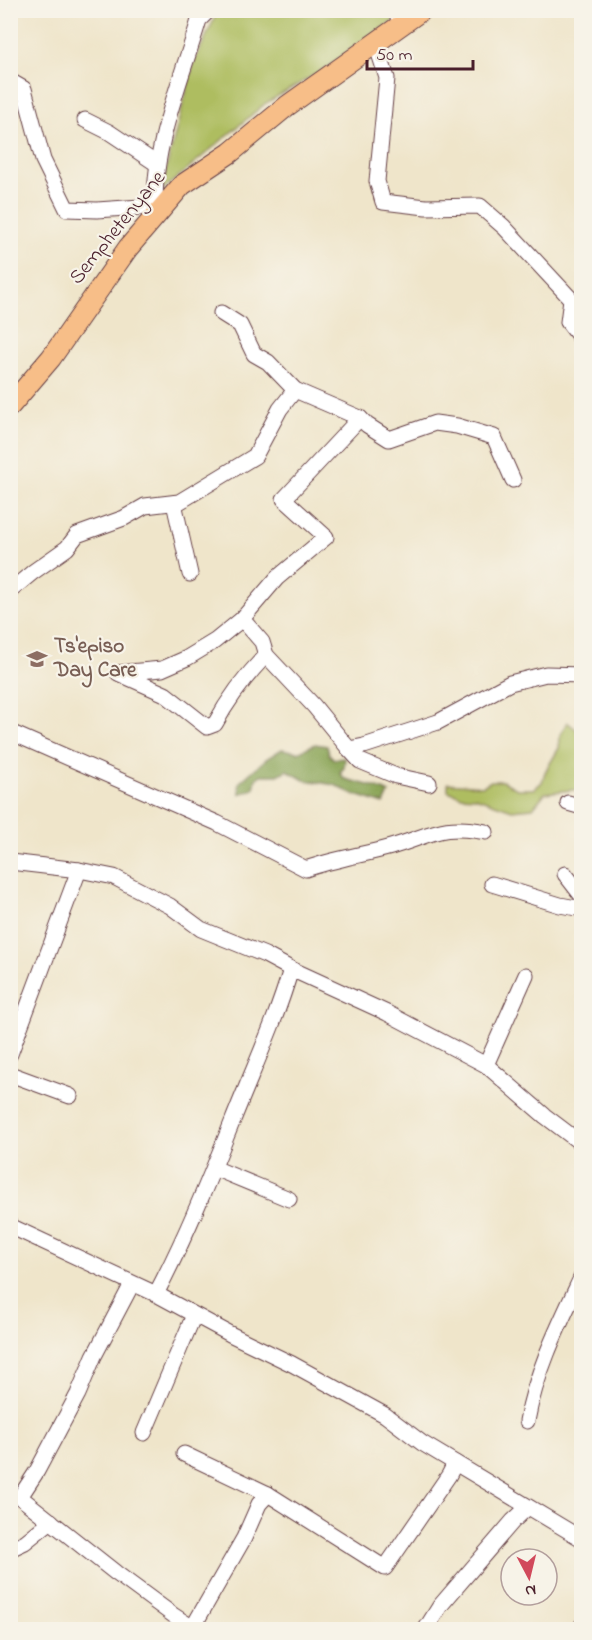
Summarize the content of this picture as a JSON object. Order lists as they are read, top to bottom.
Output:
{
  "streets": {
    "main road": ["Semphetenyane"]
  },
  "places": {
    "school or university": ["Ts'episo Day Care"]
  },
  "scale_bar": "50 m",
  "north": "bottom"
}
